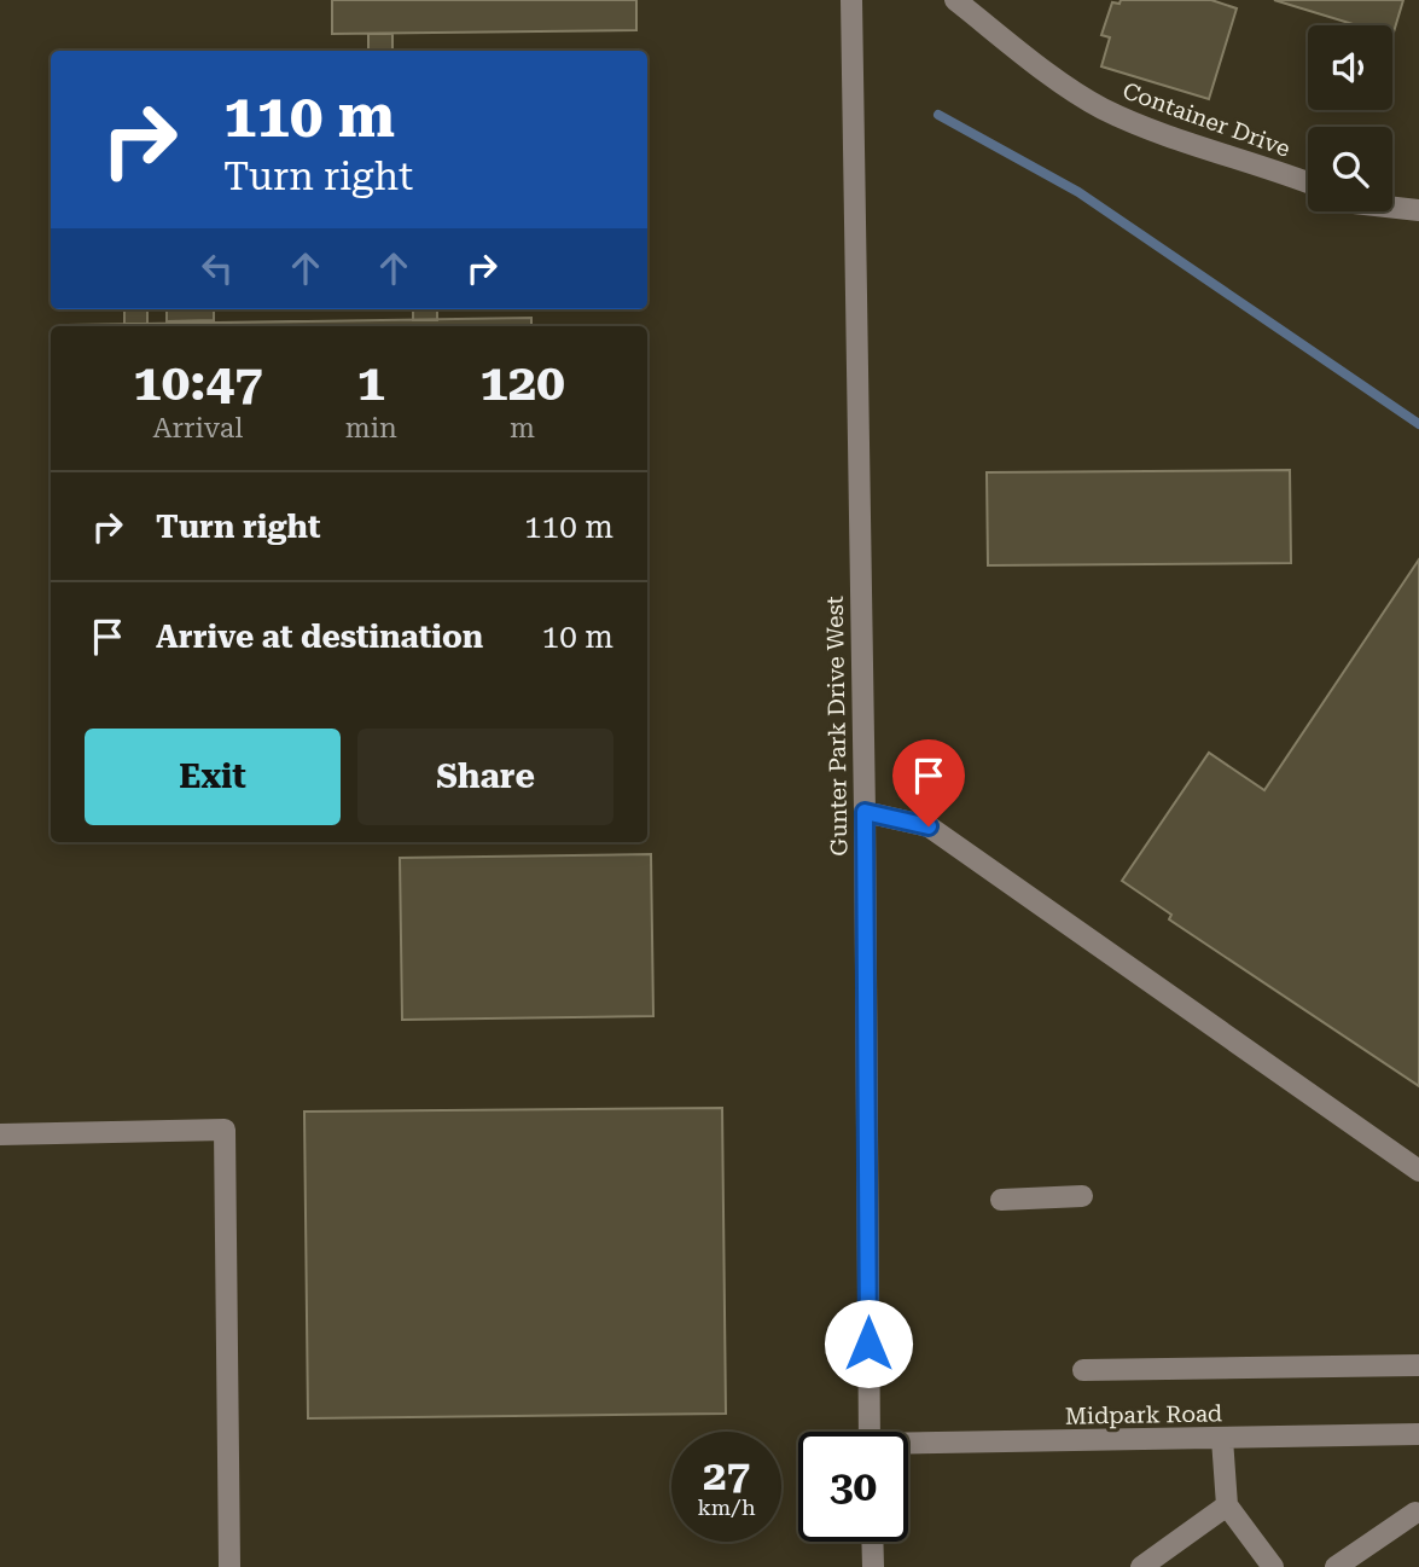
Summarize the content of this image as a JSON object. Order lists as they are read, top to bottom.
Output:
{
  "streets": {
    "street": ["Container Drive", "Gunter Park Drive West", "Midpark Road"]
  },
  "page": {
    "turn": ["110 m", "Turn right"],
    "eta": [
      "10:47",
      "Arrival",
      "1",
      "min",
      "120",
      "m"
    ],
    "list": [
      {
        "name": "Turn right",
        "value": "110 m"
      },
      {
        "name": "Arrive at destination",
        "value": "10 m"
      }
    ],
    "buttons": ["Exit", "Share"],
    "speed": "27 km/h",
    "limit": "30"
  }
}
